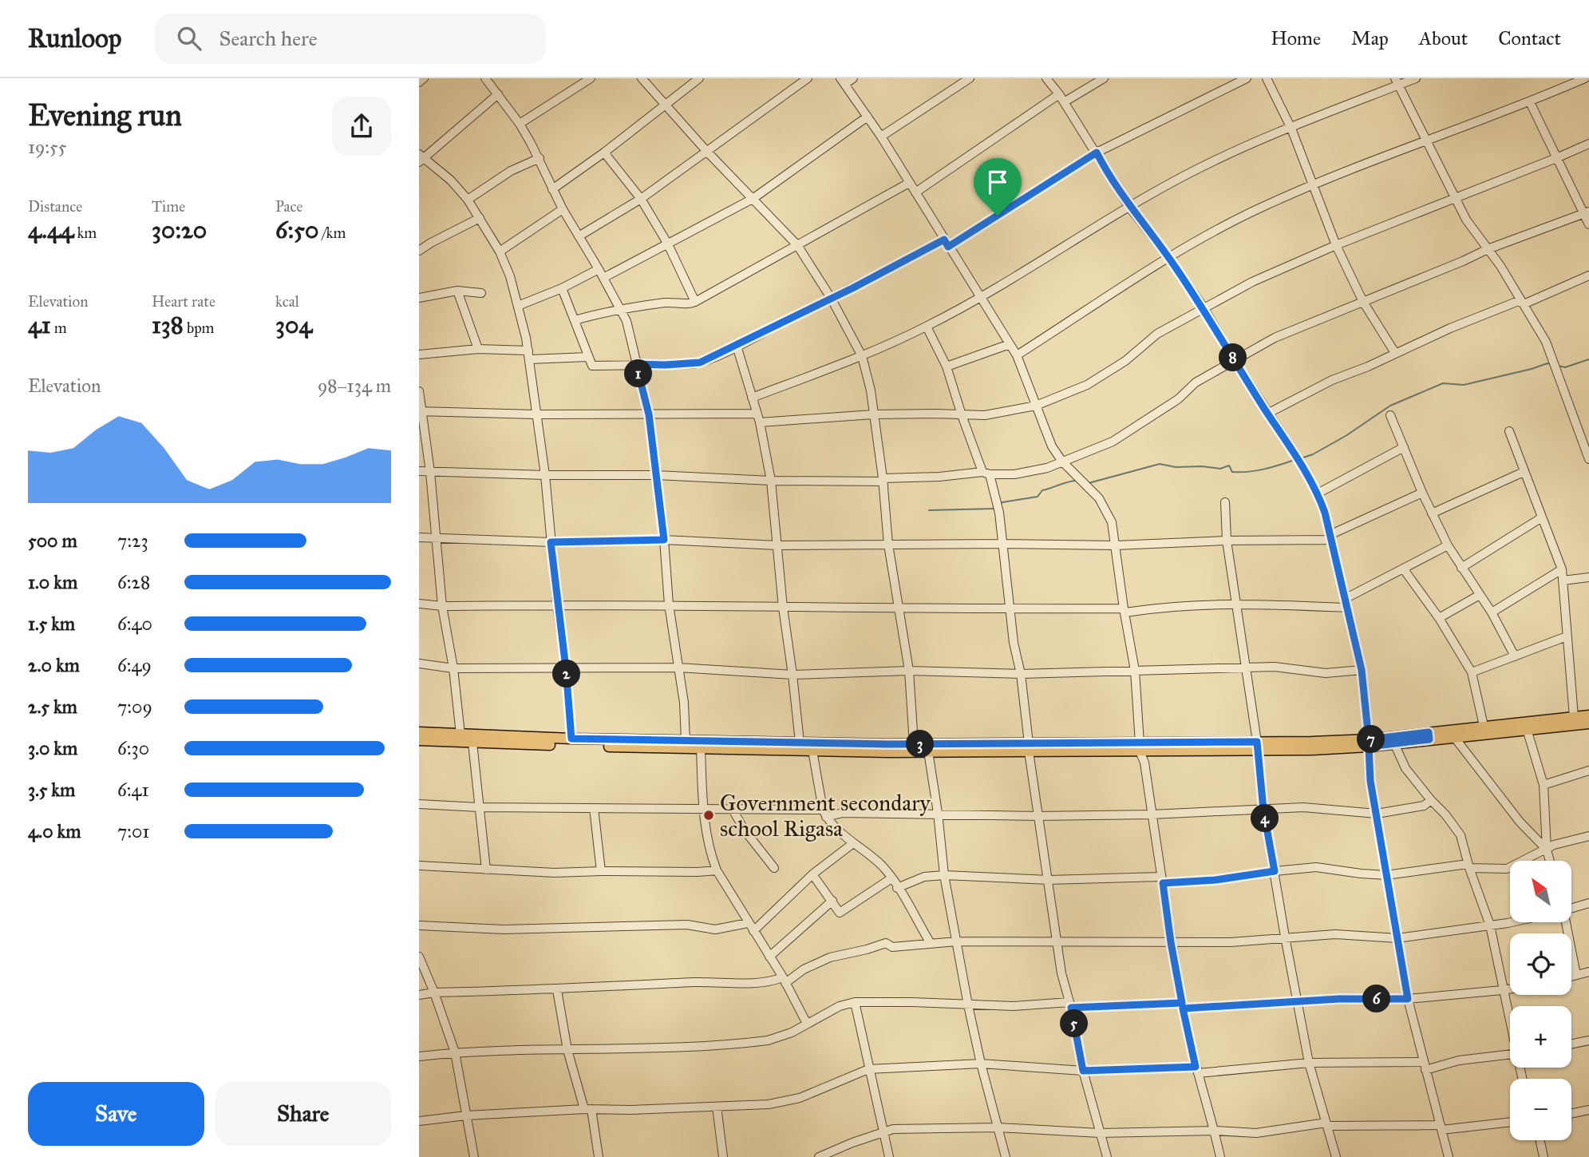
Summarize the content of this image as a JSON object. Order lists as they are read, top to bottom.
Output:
{
  "places": ["Government secondary school Rigasa"],
  "north": "top left",
  "page": {
    "header": "Runloop",
    "search": "Search here",
    "nav": [
      "Home",
      "Map",
      "About",
      "Contact"
    ],
    "heading": ["Evening run", "19:55"],
    "stats": [
      ["Distance", "4.44 km"],
      ["Time", "30:20"],
      ["Pace", "6:50 /km"],
      ["Elevation", "41 m"],
      ["Heart rate", "138 bpm"],
      ["kcal", "304"]
    ],
    "pins": [
      "8",
      "1",
      "2",
      "7",
      "3",
      "4",
      "6",
      "5"
    ],
    "chart": ["Elevation", "98–134 m"],
    "list": [
      {
        "name": "500 m",
        "note": "7:23"
      },
      {
        "name": "1.0 km",
        "note": "6:28"
      },
      {
        "name": "1.5 km",
        "note": "6:40"
      },
      {
        "name": "2.0 km",
        "note": "6:49"
      },
      {
        "name": "2.5 km",
        "note": "7:09"
      },
      {
        "name": "3.0 km",
        "note": "6:30"
      },
      {
        "name": "3.5 km",
        "note": "6:41"
      },
      {
        "name": "4.0 km",
        "note": "7:01"
      }
    ],
    "map_buttons": ["+", "−"],
    "buttons": ["Save", "Share"]
  }
}
